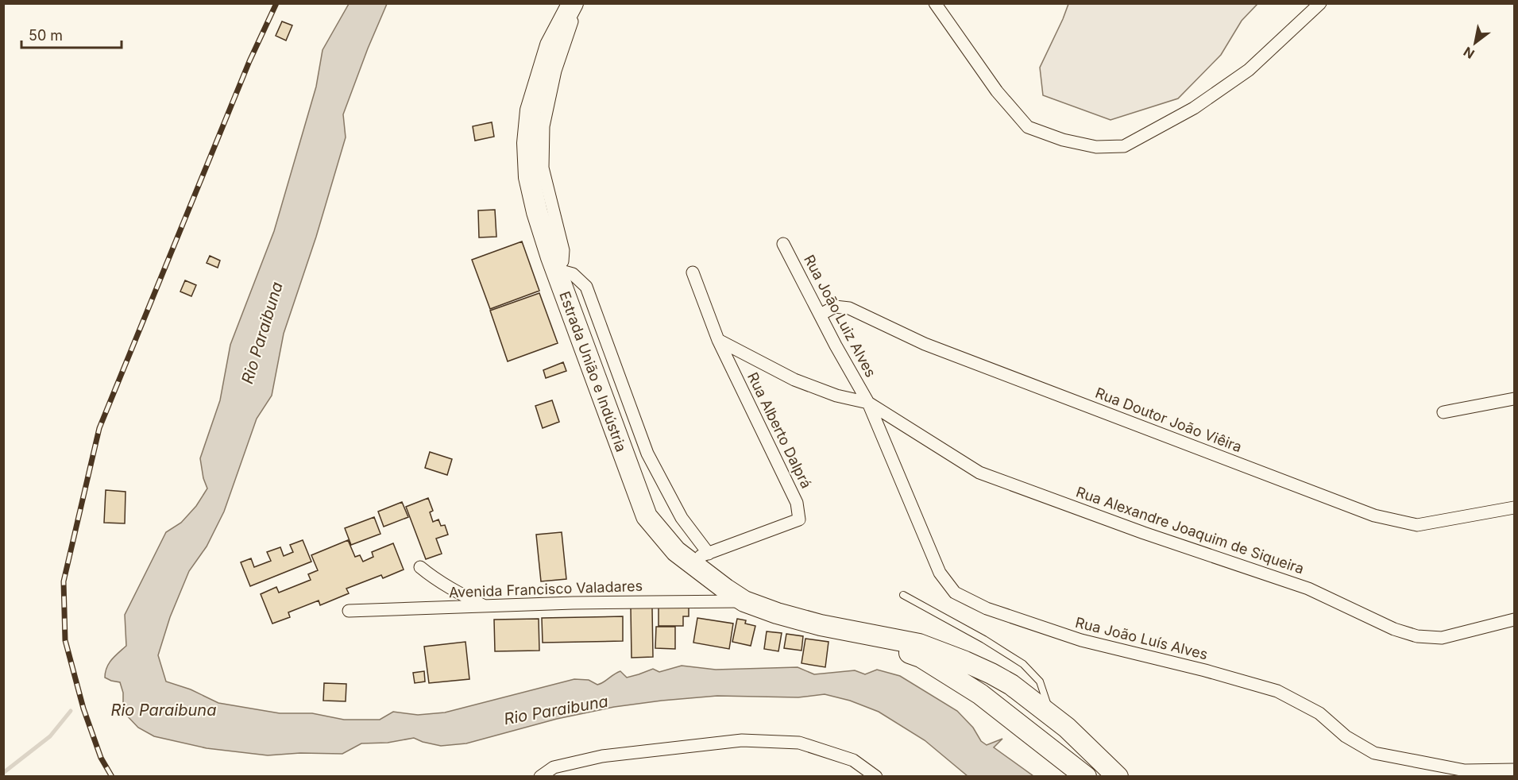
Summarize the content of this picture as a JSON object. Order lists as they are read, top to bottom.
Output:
{
  "streets": {
    "highway": ["Estrada União e Indústria"],
    "street": [
      "Rua Joāo Luiz Alves",
      "Rua Doutor João Viêira",
      "Rua Alberto Dalprá",
      "Rua Alexandre Joaquim de Siqueira",
      "Avenida Francisco Valadares",
      "Rua João Luís Alves"
    ]
  },
  "crossings": [
    ["Rua Joāo Luiz Alves", "Rua Doutor João Viêira"],
    ["Rua Joāo Luiz Alves", "Rua Alexandre Joaquim de Siqueira"],
    ["Rua Joāo Luiz Alves", "Rua João Luís Alves"],
    ["Estrada União e Indústria", "Rua Alberto Dalprá"],
    ["Estrada União e Indústria", "Avenida Francisco Valadares"],
    ["Rua Alexandre Joaquim de Siqueira", "Rua João Luís Alves"]
  ],
  "water": ["Rio Paraibuna"],
  "scale_bar": "50 m",
  "north": "bottom left"
}
